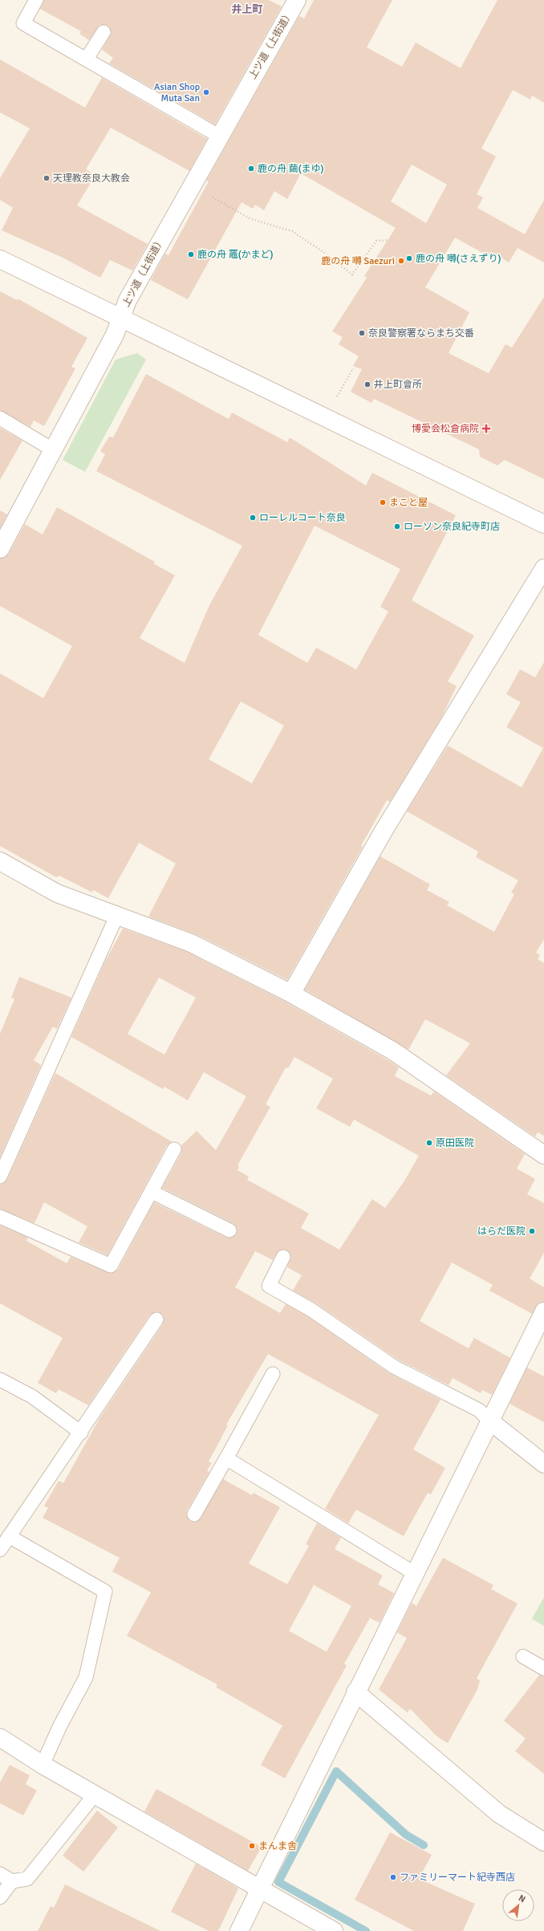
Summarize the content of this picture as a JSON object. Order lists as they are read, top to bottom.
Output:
{
  "streets": {
    "street": ["上ツ道（上街道）"]
  },
  "districts": ["井上町"],
  "places": {
    "other": [
      "Asian Shop Muta San",
      "鹿の舟 繭(まゆ)",
      "天理教奈良大教会",
      "鹿の舟 竈(かまど)",
      "鹿の舟 囀(さえずり)",
      "鹿の舟 囀 Saezuri",
      "奈良警察署ならまち交番",
      "井上町會所",
      "まこと屋",
      "ローレルコート奈良",
      "ローソン奈良紀寺町店",
      "原田医院",
      "はらだ医院",
      "まんま舎",
      "ファミリーマート紀寺西店"
    ],
    "health": ["博愛会松倉病院"]
  },
  "north": "top right"
}
